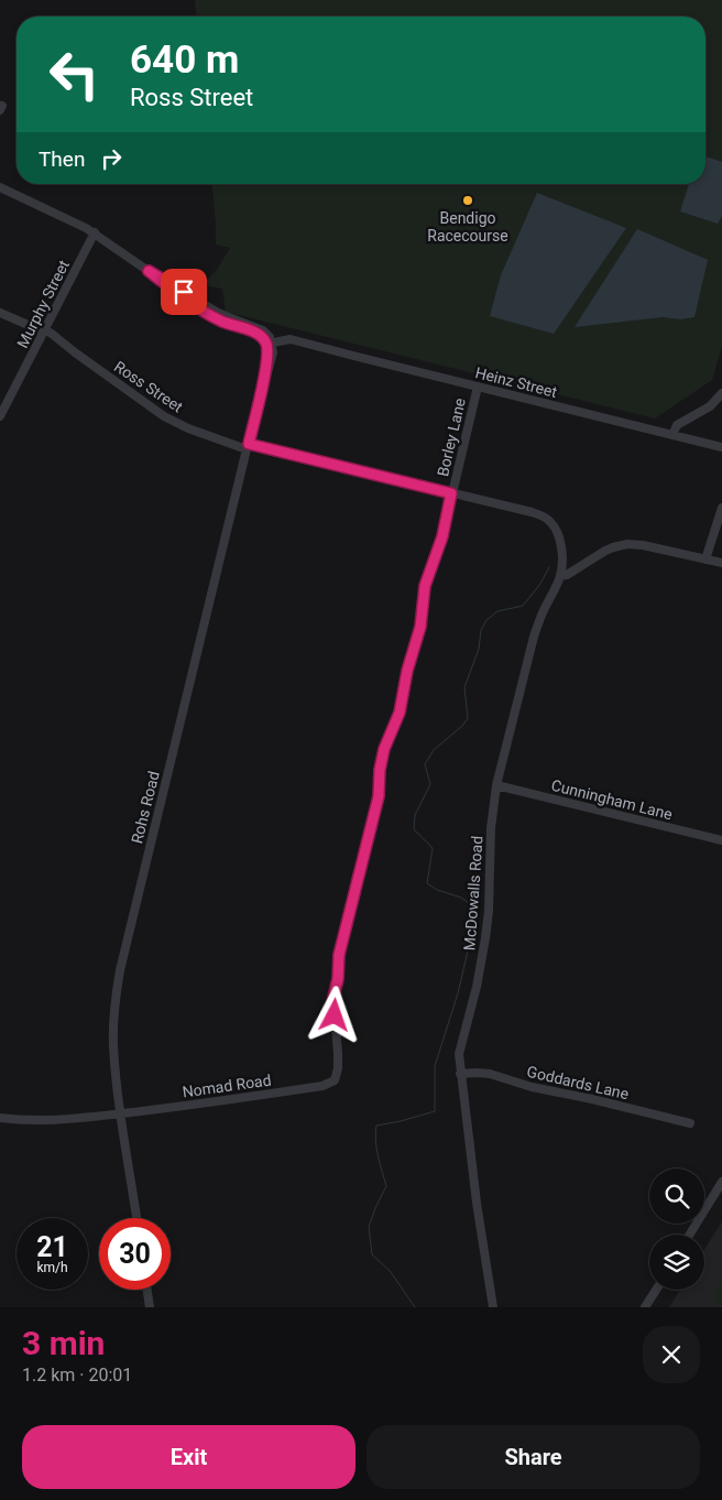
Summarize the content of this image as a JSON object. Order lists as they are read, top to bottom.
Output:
{
  "streets": {
    "street": [
      "Murphy Street",
      "Heinz Street",
      "Ross Street",
      "Borley Lane",
      "Cunningham Lane",
      "Rohs Road",
      "McDowalls Road",
      "Goddards Lane",
      "Nomad Road"
    ]
  },
  "crossings": [
    ["Murphy Street", "Heinz Street"],
    ["Murphy Street", "Ross Street"],
    ["Heinz Street", "Borley Lane"],
    ["Heinz Street", "Rohs Road"],
    ["Ross Street", "Borley Lane"],
    ["Ross Street", "Rohs Road"],
    ["Ross Street", "McDowalls Road"],
    ["Borley Lane", "Nomad Road"],
    ["Cunningham Lane", "McDowalls Road"],
    ["Rohs Road", "Nomad Road"],
    ["McDowalls Road", "Goddards Lane"]
  ],
  "places": ["Bendigo Racecourse"],
  "page": {
    "turn": ["640 m", "Ross Street"],
    "then": "Then",
    "speed": "21 km/h",
    "limit": "30",
    "heading": ["3 min", "1.2 km · 20:01"],
    "buttons": ["Exit", "Share"]
  }
}
